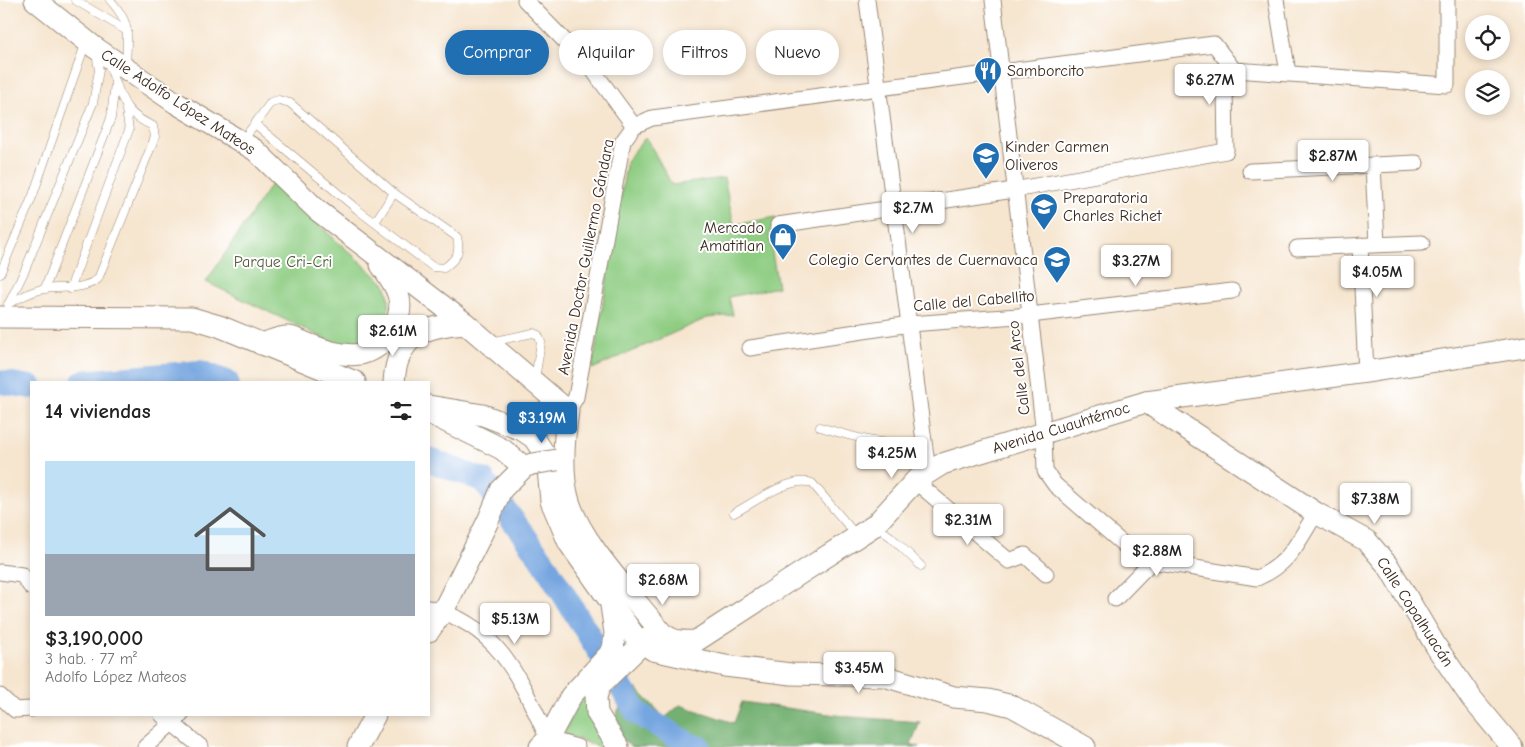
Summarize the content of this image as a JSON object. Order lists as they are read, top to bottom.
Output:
{
  "streets": {
    "main road": ["Calle Adolfo López Mateos", "Avenida Cuauhtémoc", "Calle Copalhuacán"],
    "street": ["Avenida Doctor Guillermo Gándara", "Calle del Cabellito", "Calle del Arco"]
  },
  "crossings": [
    ["Calle Adolfo López Mateos", "Avenida Doctor Guillermo Gándara"],
    ["Calle del Cabellito", "Calle del Arco"],
    ["Calle del Arco", "Avenida Cuauhtémoc"],
    ["Calle del Arco", "Calle Copalhuacán"],
    ["Avenida Cuauhtémoc", "Calle Copalhuacán"]
  ],
  "parks": ["Parque Cri-Cri"],
  "places": {
    "restaurant": ["Samborcito"],
    "school or university": ["Kinder Carmen Oliveros", "Preparatoria Charles Richet", "Colegio Cervantes de Cuernavaca"],
    "shop": ["Mercado Amatitlan"]
  },
  "page": {
    "chip": [
      "Comprar",
      "Alquilar",
      "Filtros",
      "Nuevo"
    ],
    "price": [
      "$6.27M",
      "$2.87M",
      "$2.7M",
      "$3.27M",
      "$4.05M",
      "$2.61M",
      "$3.19M",
      "$4.25M",
      "$7.38M",
      "$2.31M",
      "$2.88M",
      "$2.68M",
      "$5.13M",
      "$3.45M"
    ],
    "heading": "14 viviendas",
    "list": [
      {
        "name": "$3,190,000",
        "note": "3 hab. · 77 m² · Adolfo López Mateos"
      }
    ]
  }
}
